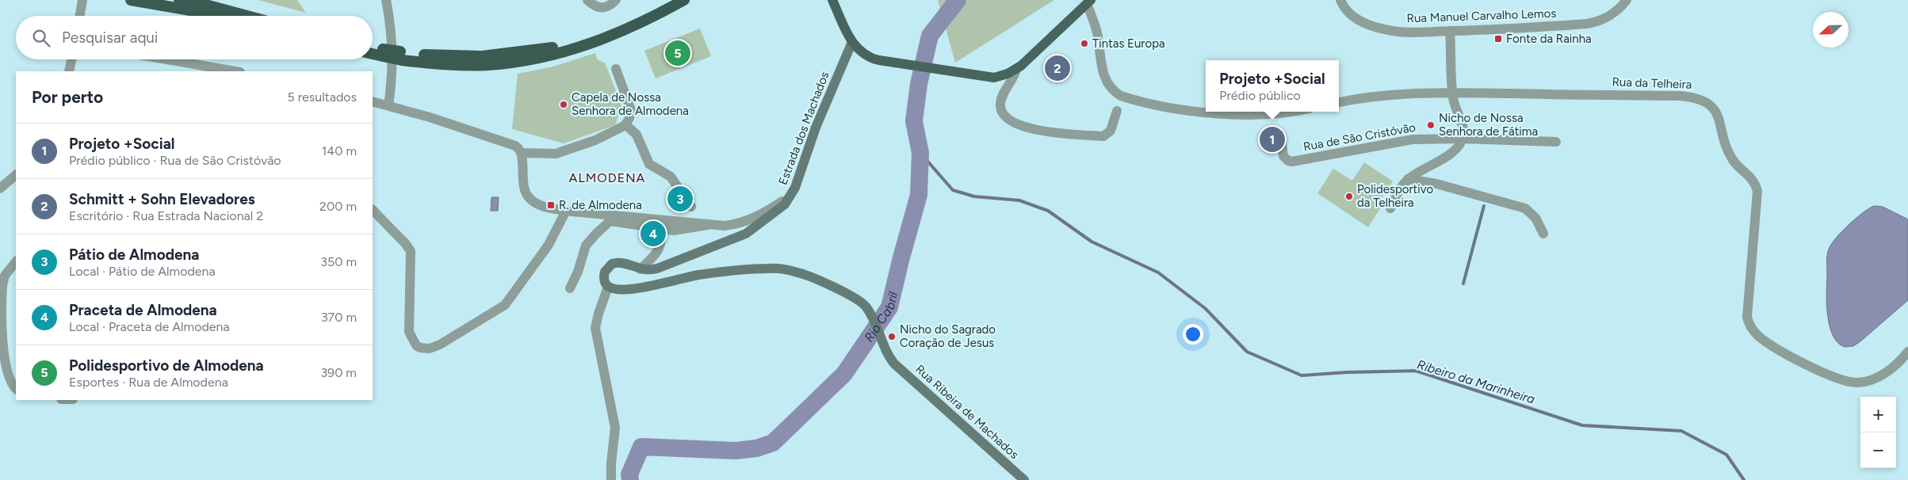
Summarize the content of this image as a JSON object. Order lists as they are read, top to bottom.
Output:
{
  "streets": {
    "main road": ["Estrada dos Machados", "Rua Ribeira de Machados"],
    "street": ["Rua Manuel Carvalho Lemos", "Rua da Telheira", "Rua de São Cristóvão"]
  },
  "crossings": [
    ["Estrada dos Machados", "Rua Ribeira de Machados"]
  ],
  "districts": ["ALMODENA"],
  "water": ["Rio Cabril", "Ribeiro da Marinheira"],
  "places": {
    "transit": ["Fonte da Rainha", "R. de Almodena"],
    "other": [
      "Tintas Europa",
      "Capela de Nossa Senhora de Almodena",
      "Nicho de Nossa Senhora de Fátima",
      "Polidesportivo da Telheira",
      "Nicho do Sagrado Coração de Jesus"
    ]
  },
  "north": "left",
  "page": {
    "search": "Pesquisar aqui",
    "pins": [
      "5",
      "2",
      "1",
      "3",
      "4"
    ],
    "popup": ["Projeto +Social", "Prédio público"],
    "heading": ["Por perto", "5 resultados"],
    "list": [
      {
        "mark": "1",
        "name": "Projeto +Social",
        "note": "Prédio público · Rua de São Cristóvão",
        "value": "140 m"
      },
      {
        "mark": "2",
        "name": "Schmitt + Sohn Elevadores",
        "note": "Escritório · Rua Estrada Nacional 2",
        "value": "200 m"
      },
      {
        "mark": "3",
        "name": "Pátio de Almodena",
        "note": "Local · Pátio de Almodena",
        "value": "350 m"
      },
      {
        "mark": "4",
        "name": "Praceta de Almodena",
        "note": "Local · Praceta de Almodena",
        "value": "370 m"
      },
      {
        "mark": "5",
        "name": "Polidesportivo de Almodena",
        "note": "Esportes · Rua de Almodena",
        "value": "390 m"
      }
    ],
    "map_buttons": ["+", "−"]
  }
}
